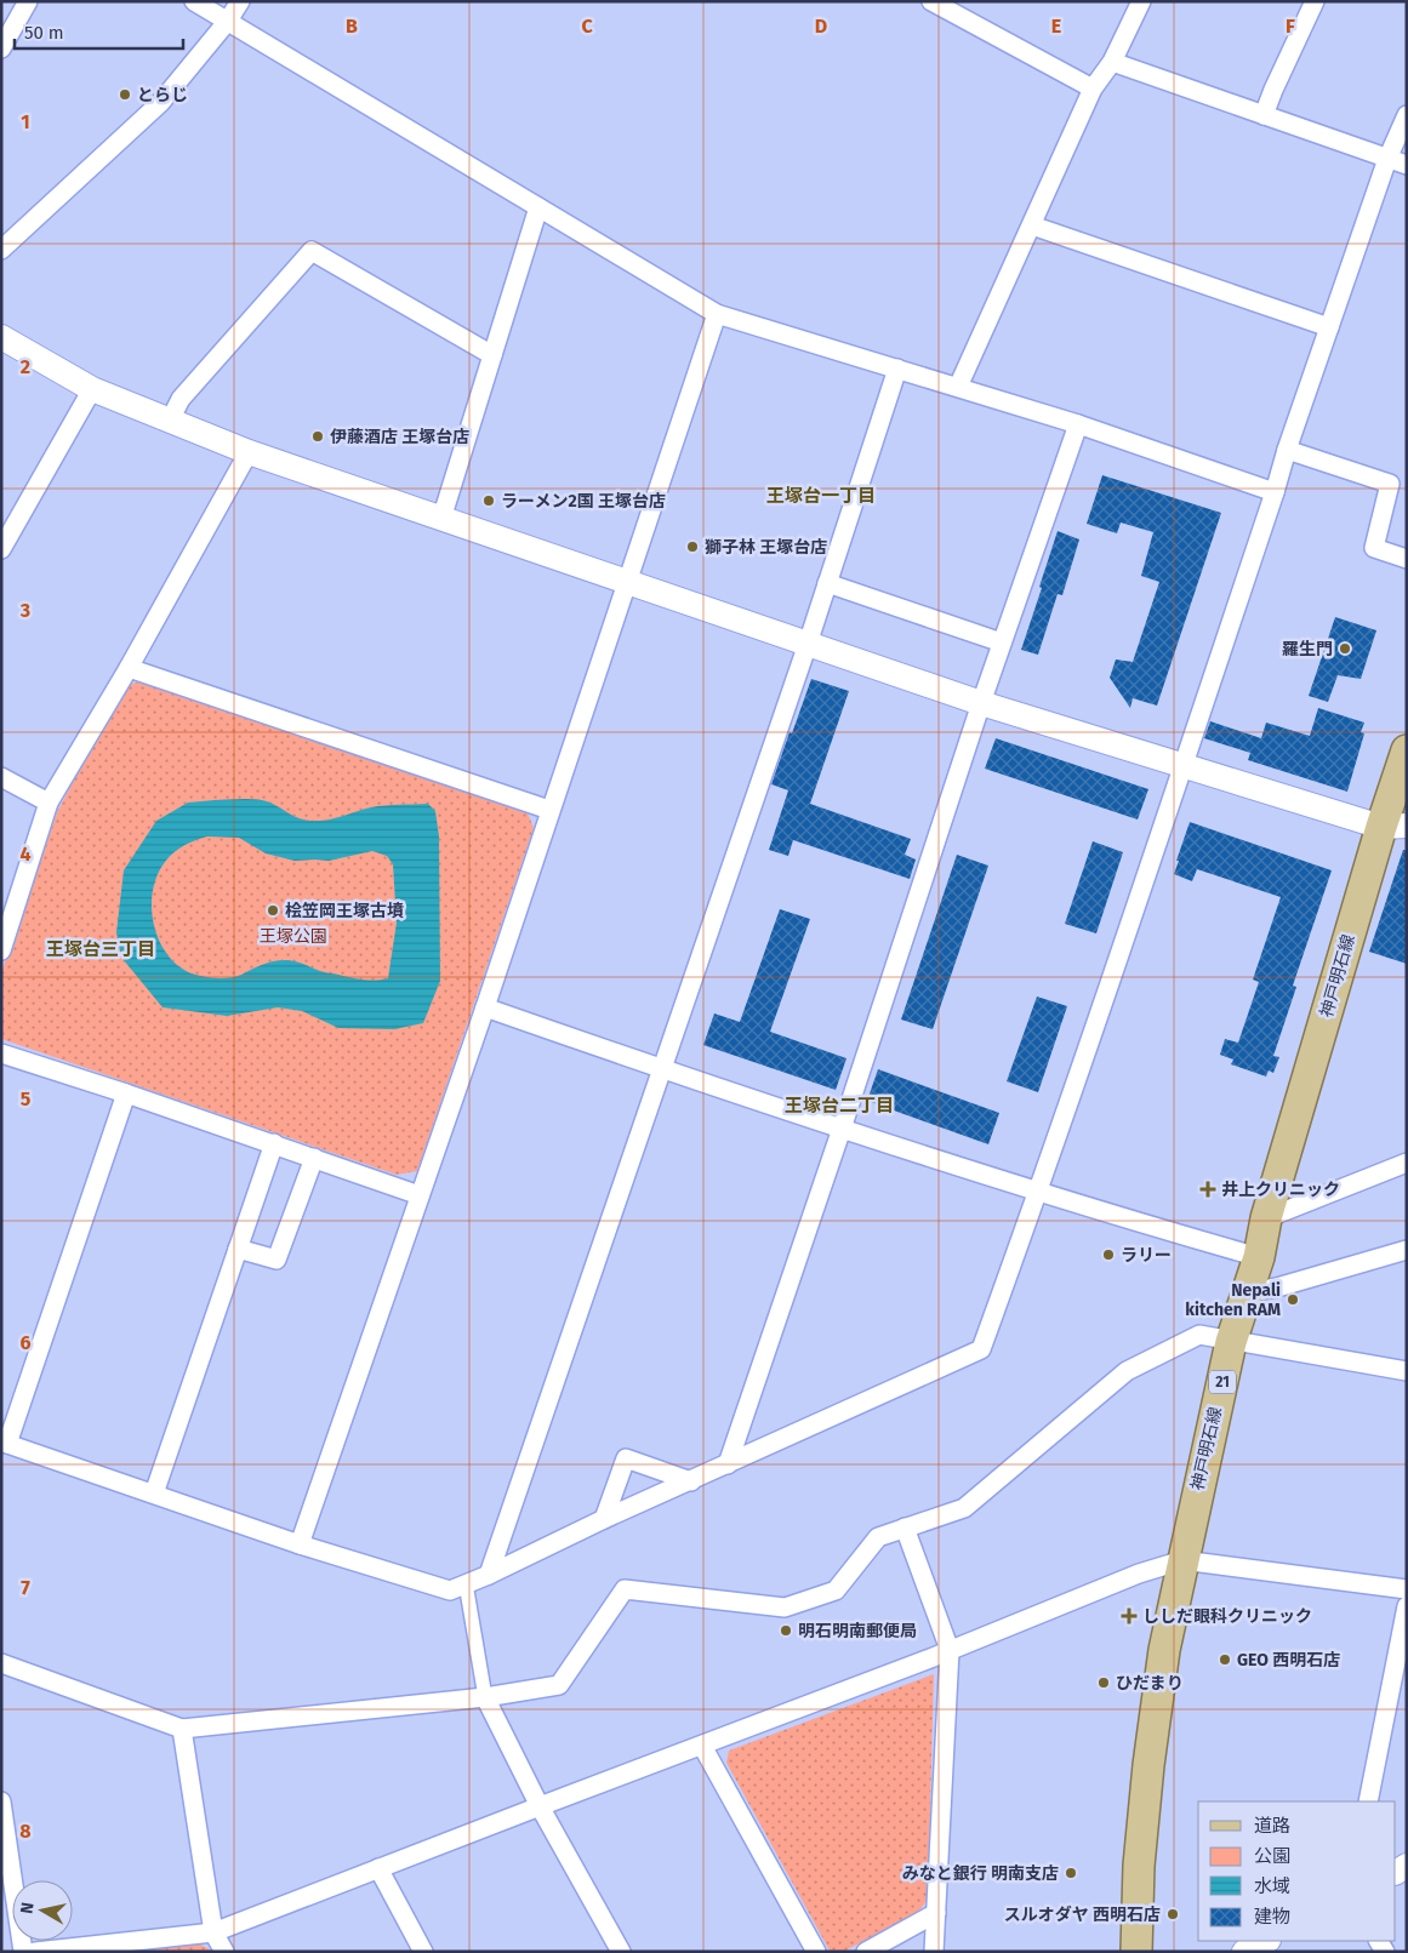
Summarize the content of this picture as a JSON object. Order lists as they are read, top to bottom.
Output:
{
  "streets": {
    "main road": ["神戸明石線", "21"]
  },
  "districts": ["王塚台一丁目", "王塚台三丁目", "王塚台二丁目"],
  "parks": ["王塚公園"],
  "places": {
    "other": [
      "とらじ",
      "伊藤酒店 王塚台店",
      "ラーメン2国 王塚台店",
      "獅子林 王塚台店",
      "羅生門",
      "桧笠岡王塚古墳",
      "ラリー",
      "Nepali kitchen RAM",
      "明石明南郵便局",
      "GEO 西明石店",
      "ひだまり",
      "みなと銀行 明南支店",
      "スルオダヤ 西明石店"
    ],
    "health": ["井上クリニック", "ししだ眼科クリニック"]
  },
  "legend": [
    "道路",
    "公園",
    "水域",
    "建物"
  ],
  "scale_bar": "50 m",
  "north": "left",
  "grid": {
    "columns": [
      "B",
      "C",
      "D",
      "E",
      "F"
    ],
    "rows": [
      "1",
      "2",
      "3",
      "4",
      "5",
      "6",
      "7",
      "8"
    ]
  }
}
